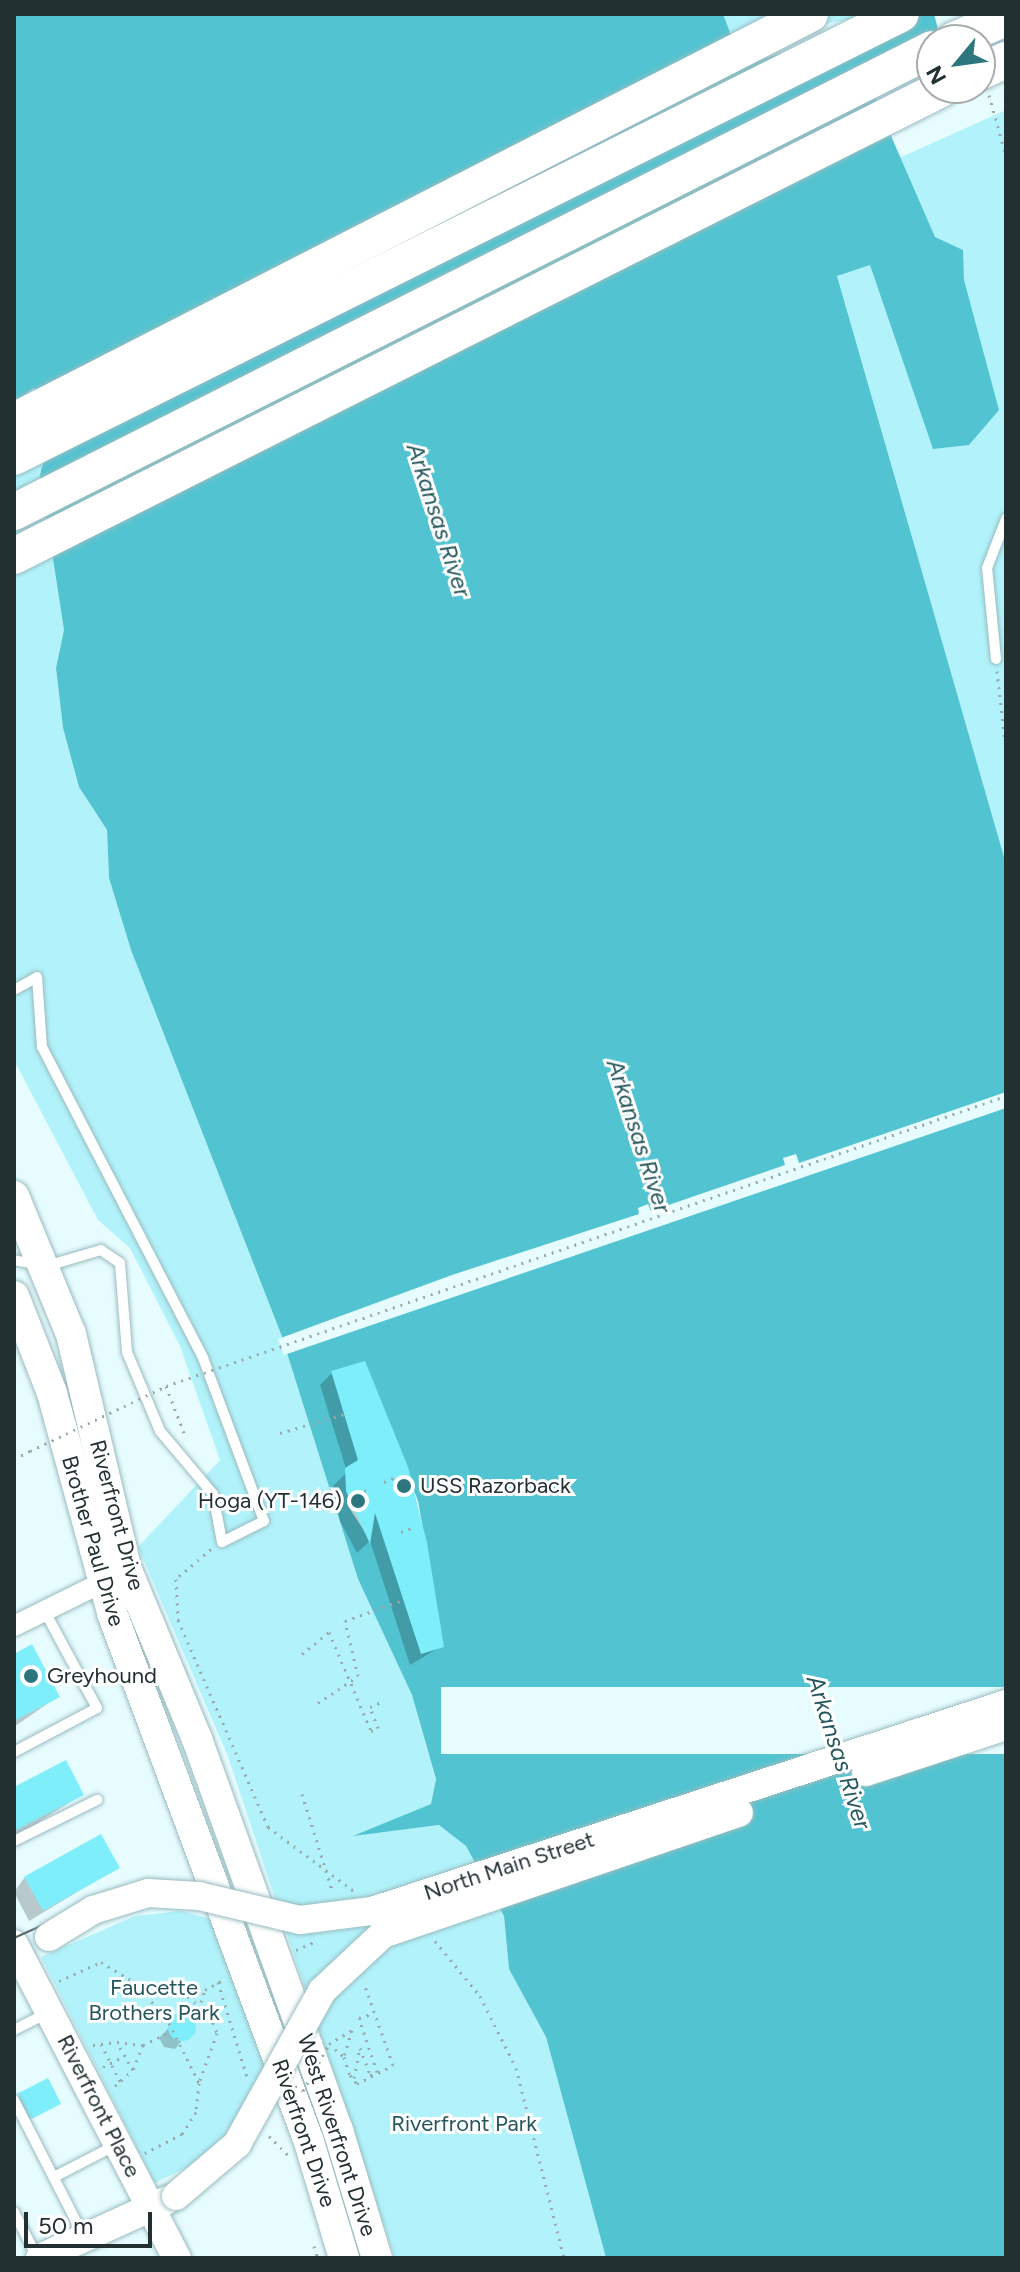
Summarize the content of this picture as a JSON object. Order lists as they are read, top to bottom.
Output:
{
  "streets": {
    "main road": [
      "Riverfront Drive",
      "Brother Paul Drive",
      "North Main Street",
      "Riverfront Place",
      "West Riverfront Drive"
    ]
  },
  "crossings": [
    ["Riverfront Drive", "Brother Paul Drive"],
    ["Riverfront Drive", "West Riverfront Drive"],
    ["North Main Street", "Riverfront Place"]
  ],
  "water": ["Arkansas River"],
  "parks": ["Faucette Brothers Park", "Riverfront Park"],
  "places": ["USS Razorback", "Hoga (YT-146)", "Greyhound"],
  "scale_bar": "50 m",
  "north": "bottom left"
}
